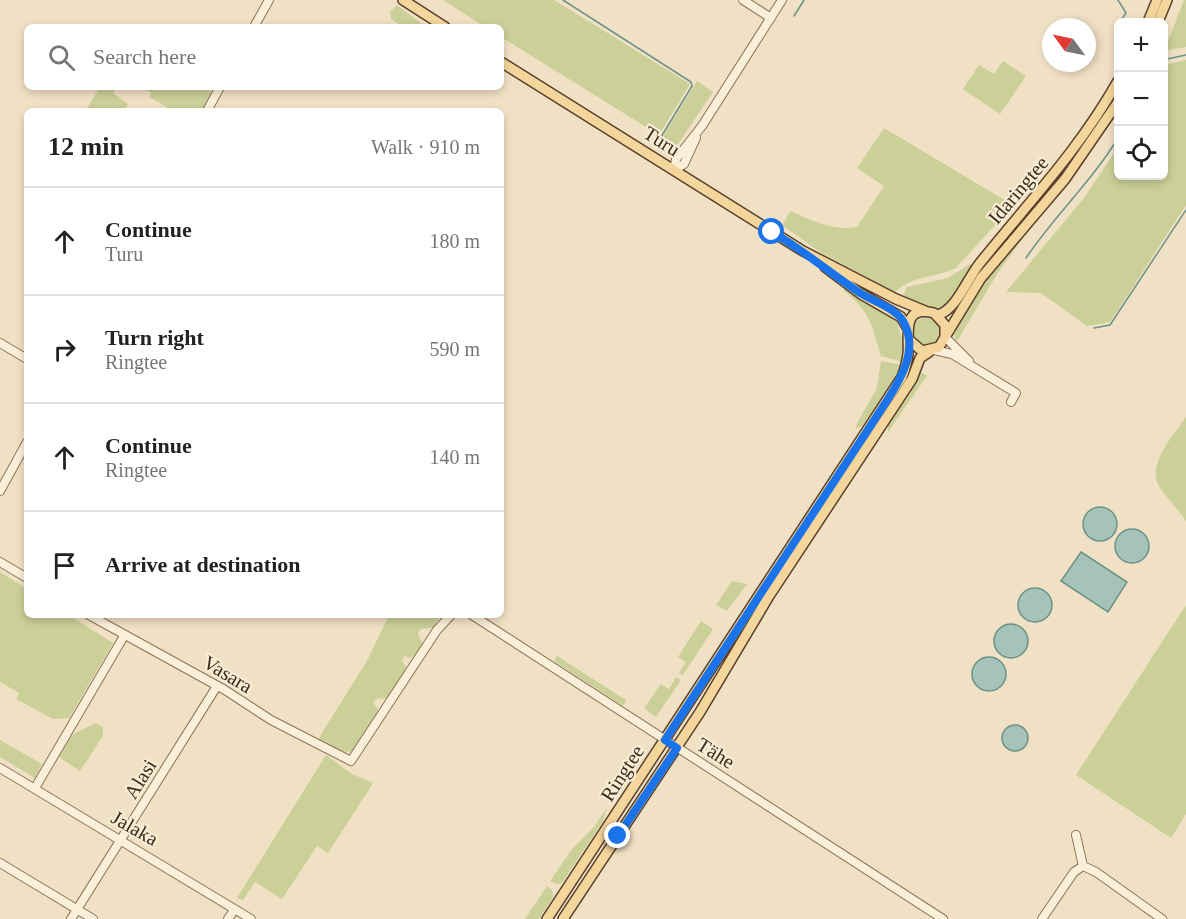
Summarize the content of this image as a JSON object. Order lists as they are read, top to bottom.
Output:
{
  "streets": {
    "main road": ["Turu", "Idaringtee", "Ringtee"],
    "street": [
      "Vasara",
      "Tähe",
      "Alasi",
      "Jalaka"
    ]
  },
  "crossings": [
    ["Turu", "Idaringtee"],
    ["Turu", "Ringtee"],
    ["Idaringtee", "Ringtee"],
    ["Vasara", "Alasi"],
    ["Tähe", "Ringtee"],
    ["Alasi", "Jalaka"]
  ],
  "north": "top left",
  "page": {
    "map_buttons": ["+", "−"],
    "search": "Search here",
    "heading": ["12 min", "Walk · 910 m"],
    "list": [
      ["Continue", "Turu", "180 m"],
      ["Turn right", "Ringtee", "590 m"],
      ["Continue", "Ringtee", "140 m"],
      "Arrive at destination"
    ]
  }
}
